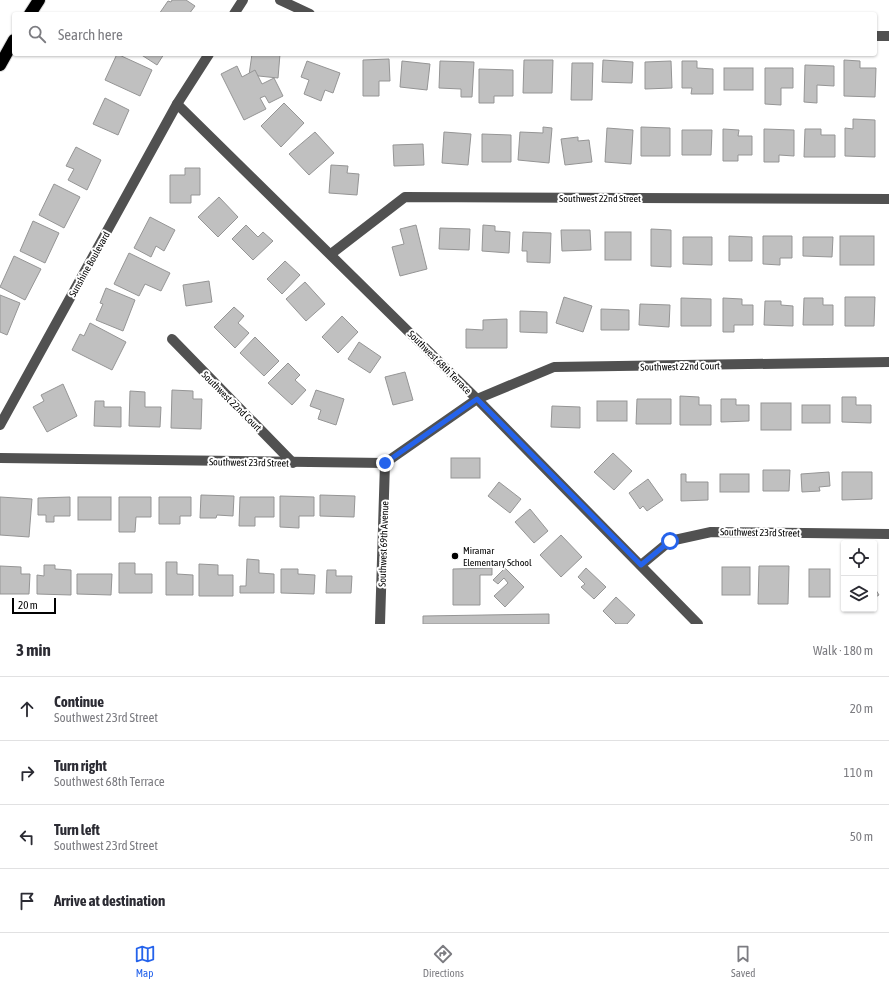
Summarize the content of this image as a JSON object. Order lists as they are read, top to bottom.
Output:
{
  "streets": {
    "street": [
      "Southwest 22nd Street",
      "Sunshine Boulevard",
      "Southwest 68th Terrace",
      "Southwest 22nd Court",
      "Southwest 23rd Street",
      "Southwest 69th Avenue"
    ]
  },
  "crossings": [
    ["Southwest 22nd Street", "Southwest 68th Terrace"],
    ["Sunshine Boulevard", "Southwest 68th Terrace"],
    ["Southwest 68th Terrace", "Southwest 22nd Court"],
    ["Southwest 68th Terrace", "Southwest 23rd Street"],
    ["Southwest 22nd Court", "Southwest 23rd Street"],
    ["Southwest 23rd Street", "Southwest 69th Avenue"]
  ],
  "places": ["Miramar Elementary School"],
  "scale_bar": "20 m",
  "page": {
    "search": "Search here",
    "scale": "20 m",
    "heading": ["3 min", "Walk · 180 m"],
    "list": [
      ["Continue", "Southwest 23rd Street", "20 m"],
      ["Turn right", "Southwest 68th Terrace", "110 m"],
      ["Turn left", "Southwest 23rd Street", "50 m"],
      "Arrive at destination"
    ],
    "nav": ["Map", "Directions", "Saved"]
  }
}
